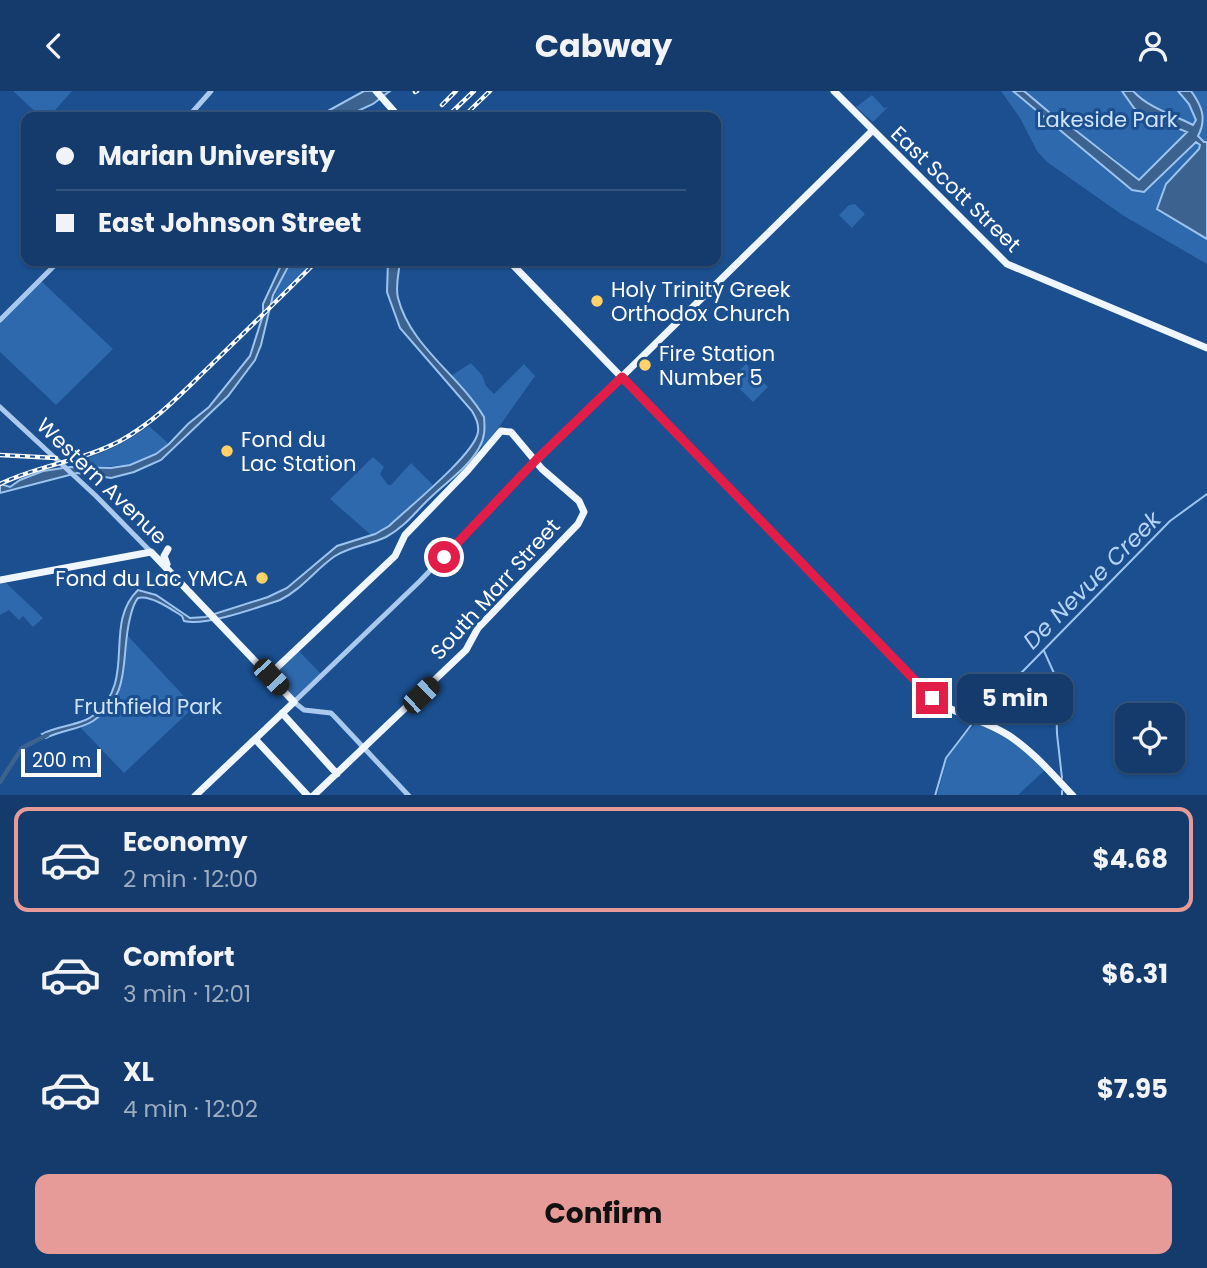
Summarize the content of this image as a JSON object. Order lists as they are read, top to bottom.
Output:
{
  "streets": {
    "main road": ["East Scott Street", "Western Avenue", "South Marr Street"]
  },
  "water": ["De Nevue Creek"],
  "parks": ["Lakeside Park", "Fruthfield Park"],
  "places": [
    "Holy Trinity Greek Orthodox Church",
    "Fire Station Number 5",
    "Fond du Lac Station",
    "Fond du Lac YMCA"
  ],
  "scale_bar": "200 m",
  "page": {
    "header": "Cabway",
    "banner": ["Marian University", "East Johnson Street"],
    "bubble": "5 min",
    "scale": "200 m",
    "list": [
      {
        "name": "Economy",
        "note": "2 min · 12:00",
        "value": "$4.68"
      },
      {
        "name": "Comfort",
        "note": "3 min · 12:01",
        "value": "$6.31"
      },
      {
        "name": "XL",
        "note": "4 min · 12:02",
        "value": "$7.95"
      }
    ],
    "buttons": "Confirm"
  }
}
